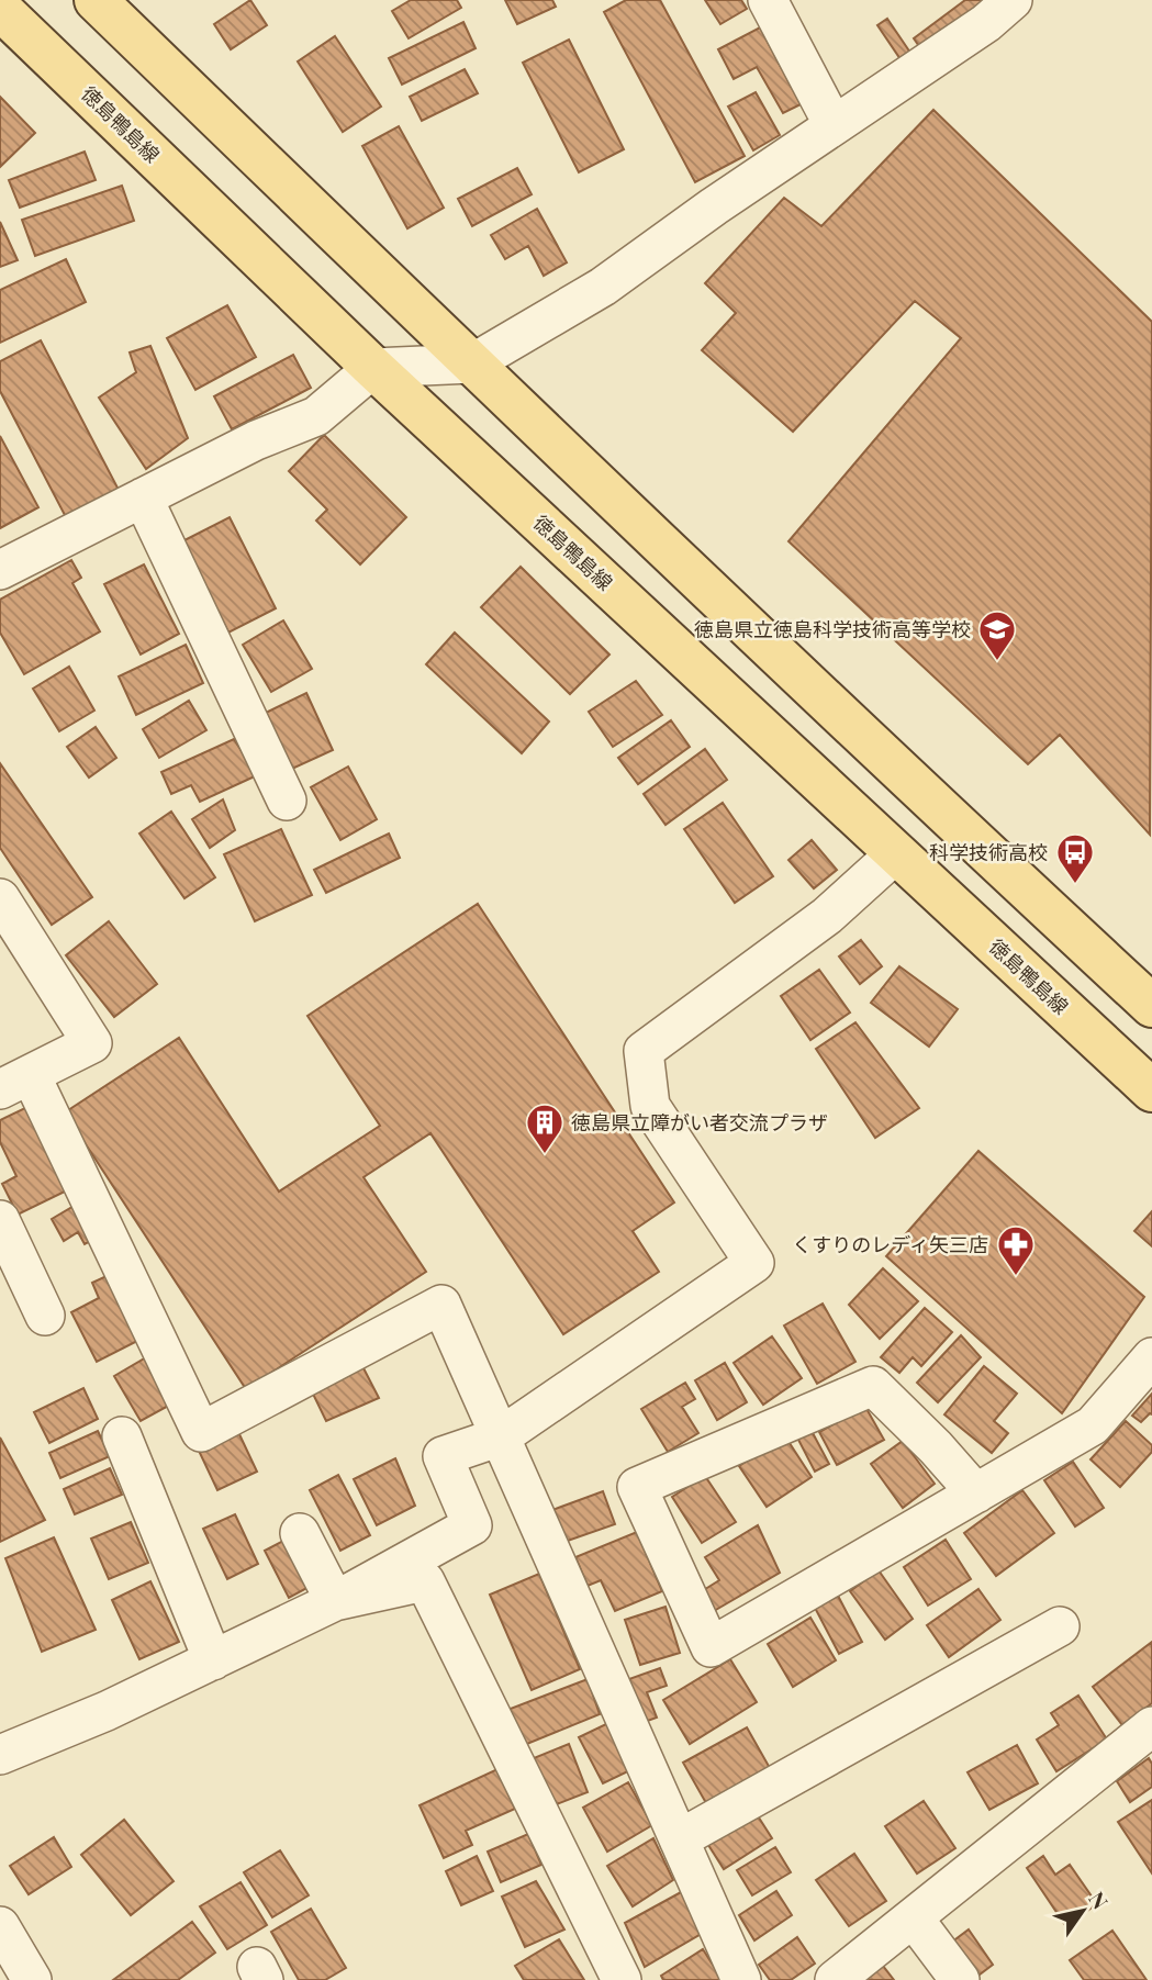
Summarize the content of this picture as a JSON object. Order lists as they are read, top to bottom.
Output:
{
  "streets": {
    "main road": ["徳島鴨島線"]
  },
  "places": {
    "school or university": ["徳島県立徳島科学技術高等学校"],
    "bus stop": ["科学技術高校"],
    "building": ["徳島県立障がい者交流プラザ"],
    "pharmacy": ["くすりのレディ矢三店"]
  },
  "north": "top right"
}
